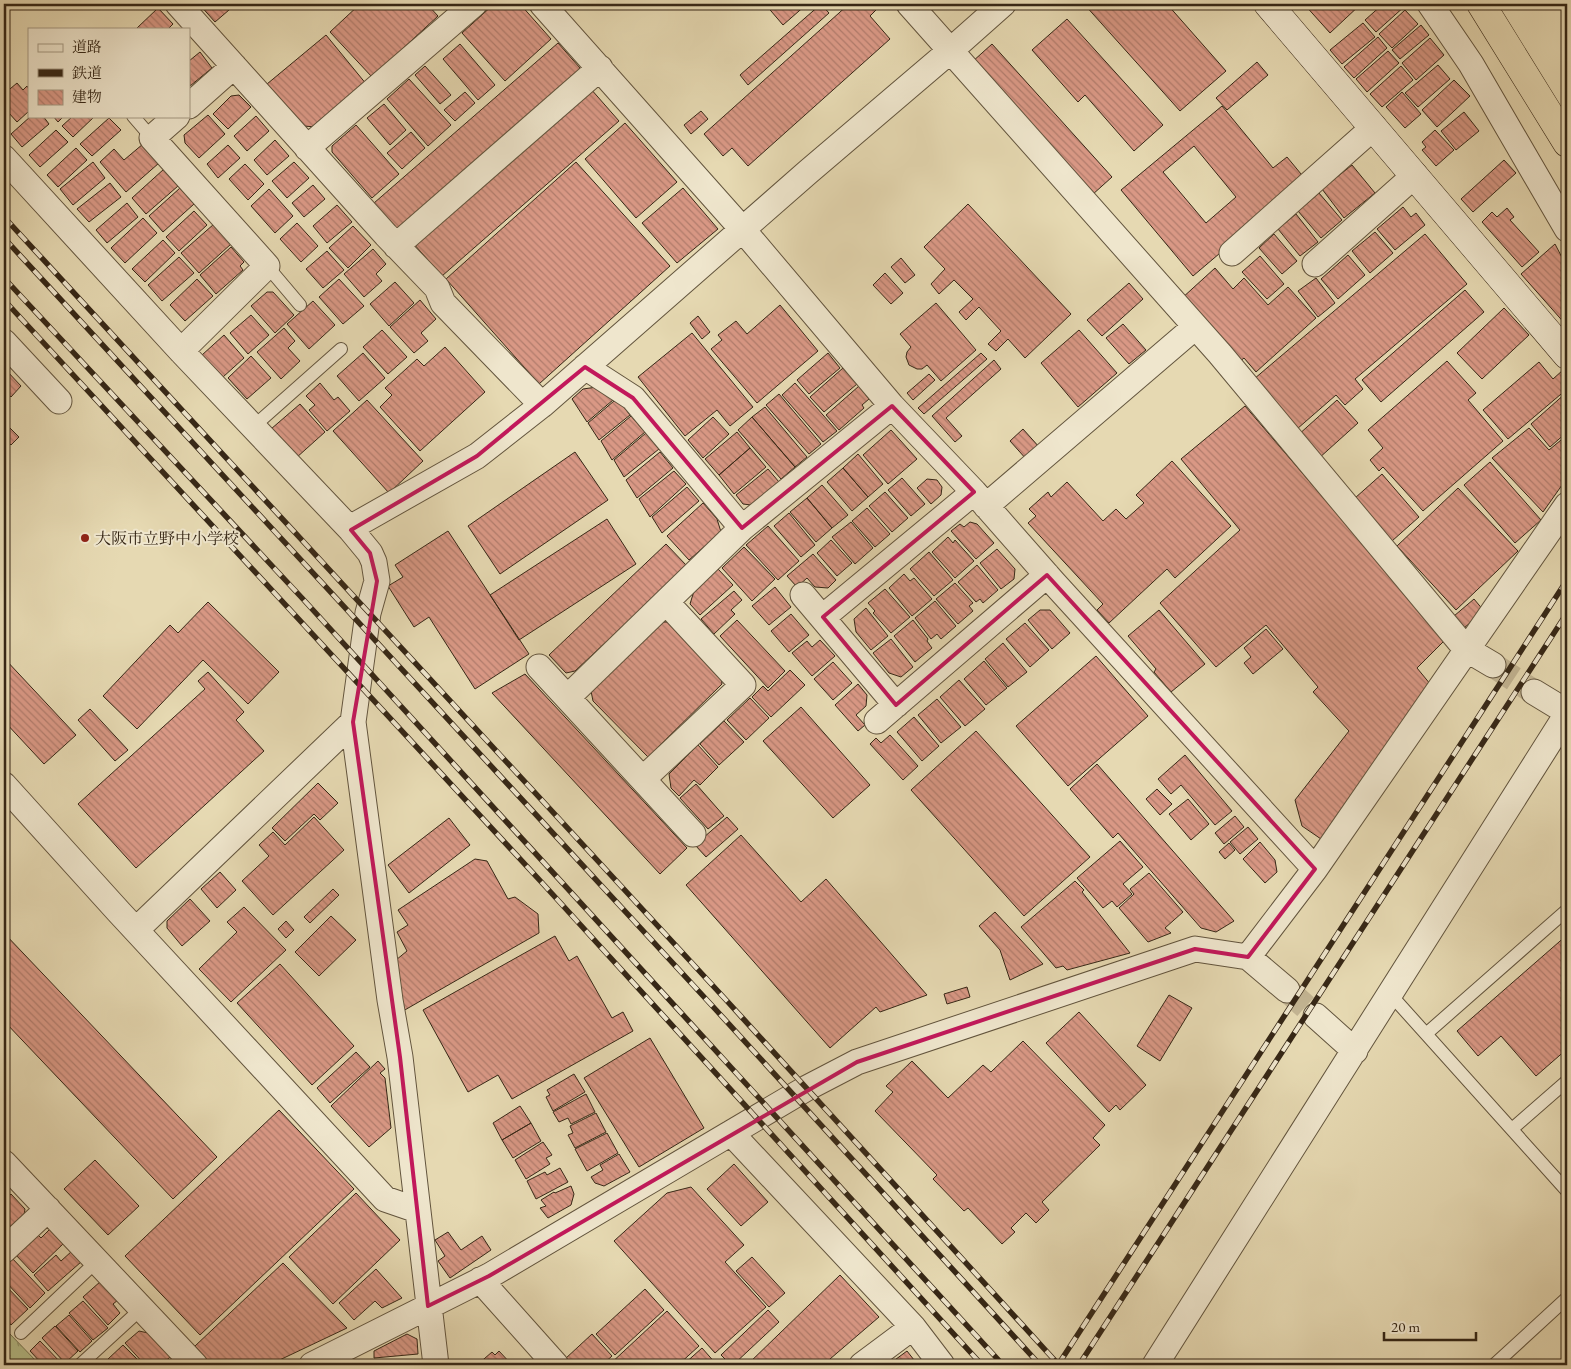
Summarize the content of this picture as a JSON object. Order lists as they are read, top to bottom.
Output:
{
  "places": ["大阪市立野中小学校"],
  "legend": ["道路", "鉄道", "建物"],
  "scale_bar": "20 m"
}
